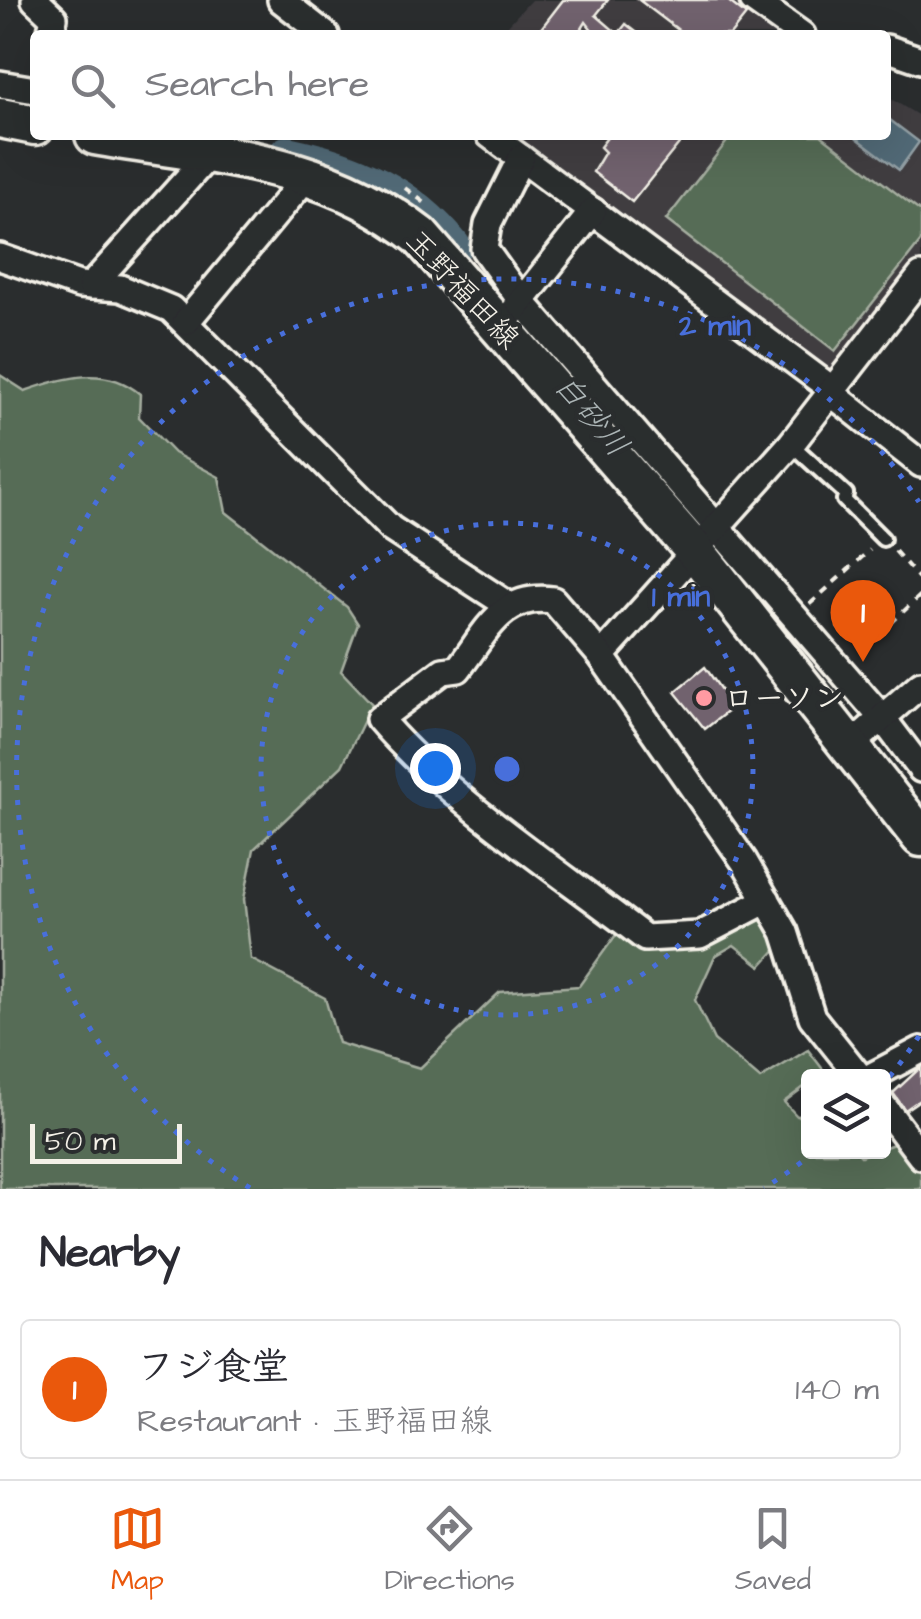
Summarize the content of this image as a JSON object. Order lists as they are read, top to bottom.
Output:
{
  "streets": {
    "main road": ["玉野福田線"]
  },
  "water": ["白砂川"],
  "places": ["ローソン"],
  "scale_bar": "50 m",
  "page": {
    "search": "Search here",
    "pins": "1",
    "scale": "50 m",
    "heading": "Nearby",
    "list": [
      {
        "mark": "1",
        "name": "フジ食堂",
        "note": "Restaurant · 玉野福田線",
        "value": "140 m"
      }
    ],
    "nav": ["Map", "Directions", "Saved"]
  },
  "rings": ["2 min", "1 min"]
}
